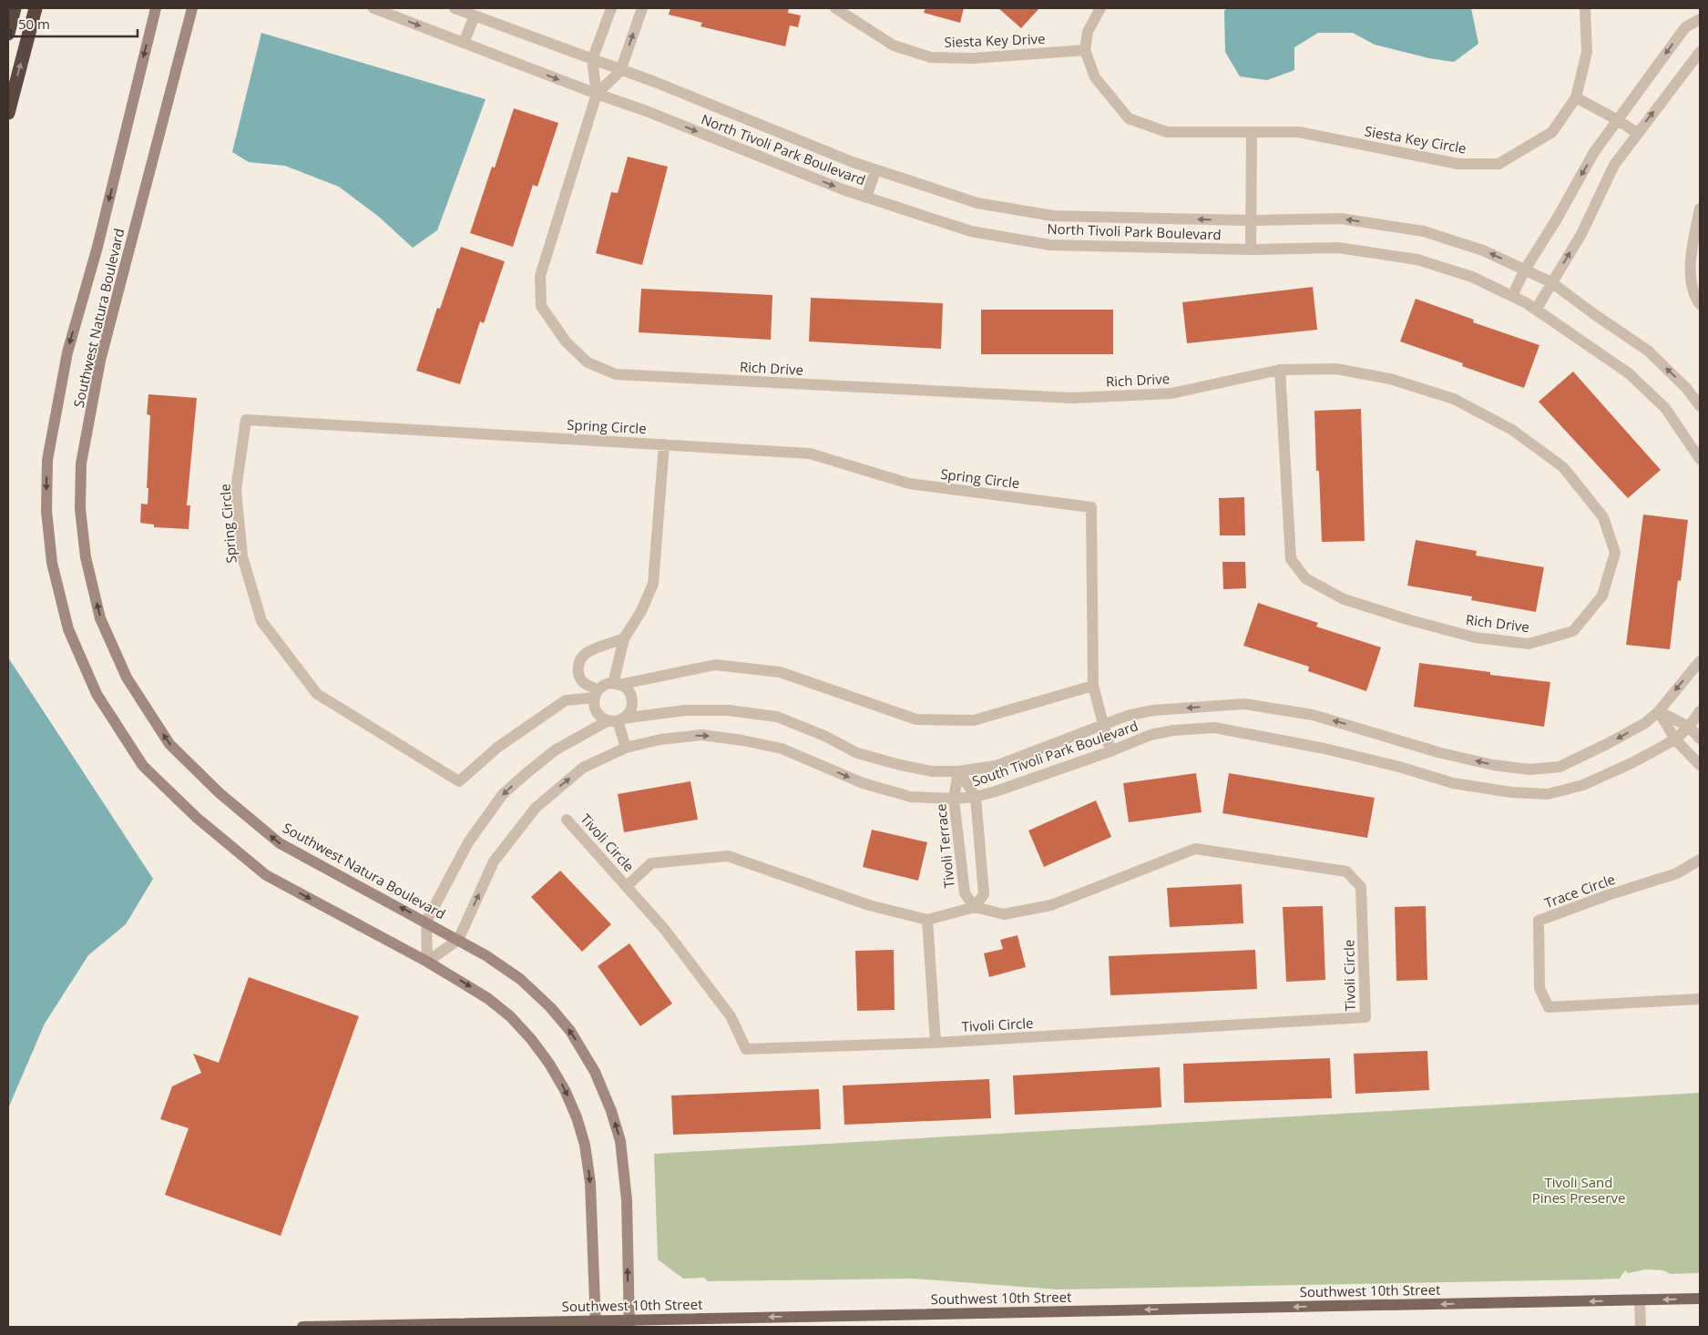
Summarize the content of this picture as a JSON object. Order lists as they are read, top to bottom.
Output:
{
  "streets": {
    "main road": ["Southwest 10th Street"],
    "street": [
      "Siesta Key Drive",
      "Siesta Key Circle",
      "North Tivoli Park Boulevard",
      "Southwest Natura Boulevard",
      "Rich Drive",
      "Spring Circle",
      "South Tivoli Park Boulevard",
      "Tivoli Circle",
      "Tivoli Terrace",
      "Trace Circle"
    ]
  },
  "crossings": [
    ["Siesta Key Drive", "Siesta Key Circle"],
    ["North Tivoli Park Boulevard", "Rich Drive"],
    ["Southwest Natura Boulevard", "South Tivoli Park Boulevard"],
    ["Southwest Natura Boulevard", "Southwest 10th Street"],
    ["Spring Circle", "South Tivoli Park Boulevard"],
    ["South Tivoli Park Boulevard", "Tivoli Terrace"],
    ["Tivoli Circle", "Tivoli Terrace"]
  ],
  "one_way": ["Southwest 10th Street"],
  "parks": ["Tivoli Sand Pines Preserve"],
  "scale_bar": "50 m"
}
